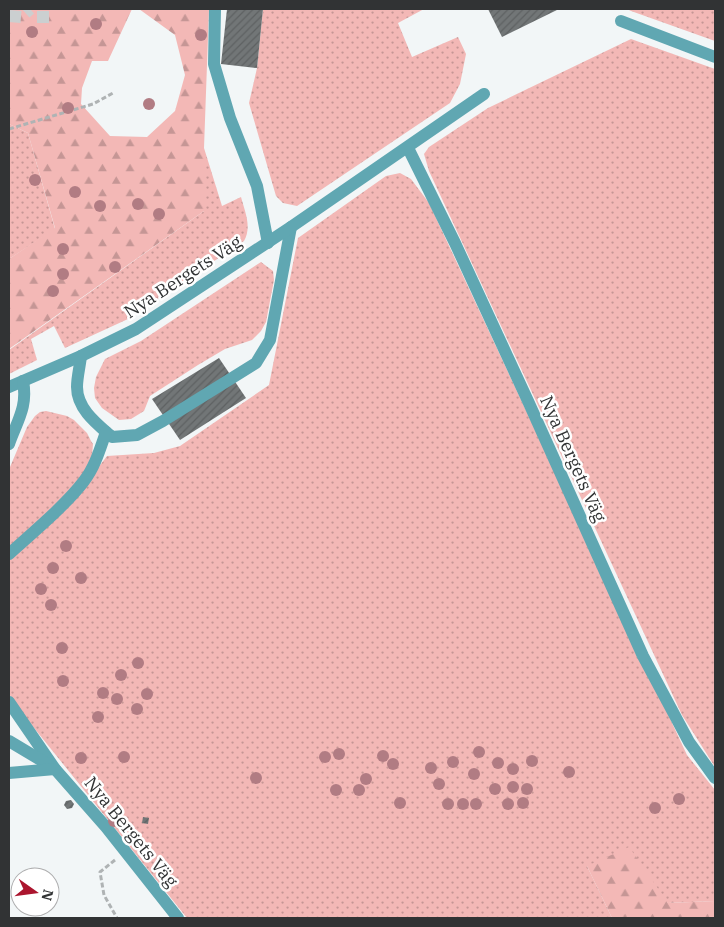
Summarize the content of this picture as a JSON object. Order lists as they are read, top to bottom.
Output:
{
  "streets": {
    "street": ["Nya Bergets Väg"]
  },
  "north": "right"
}
